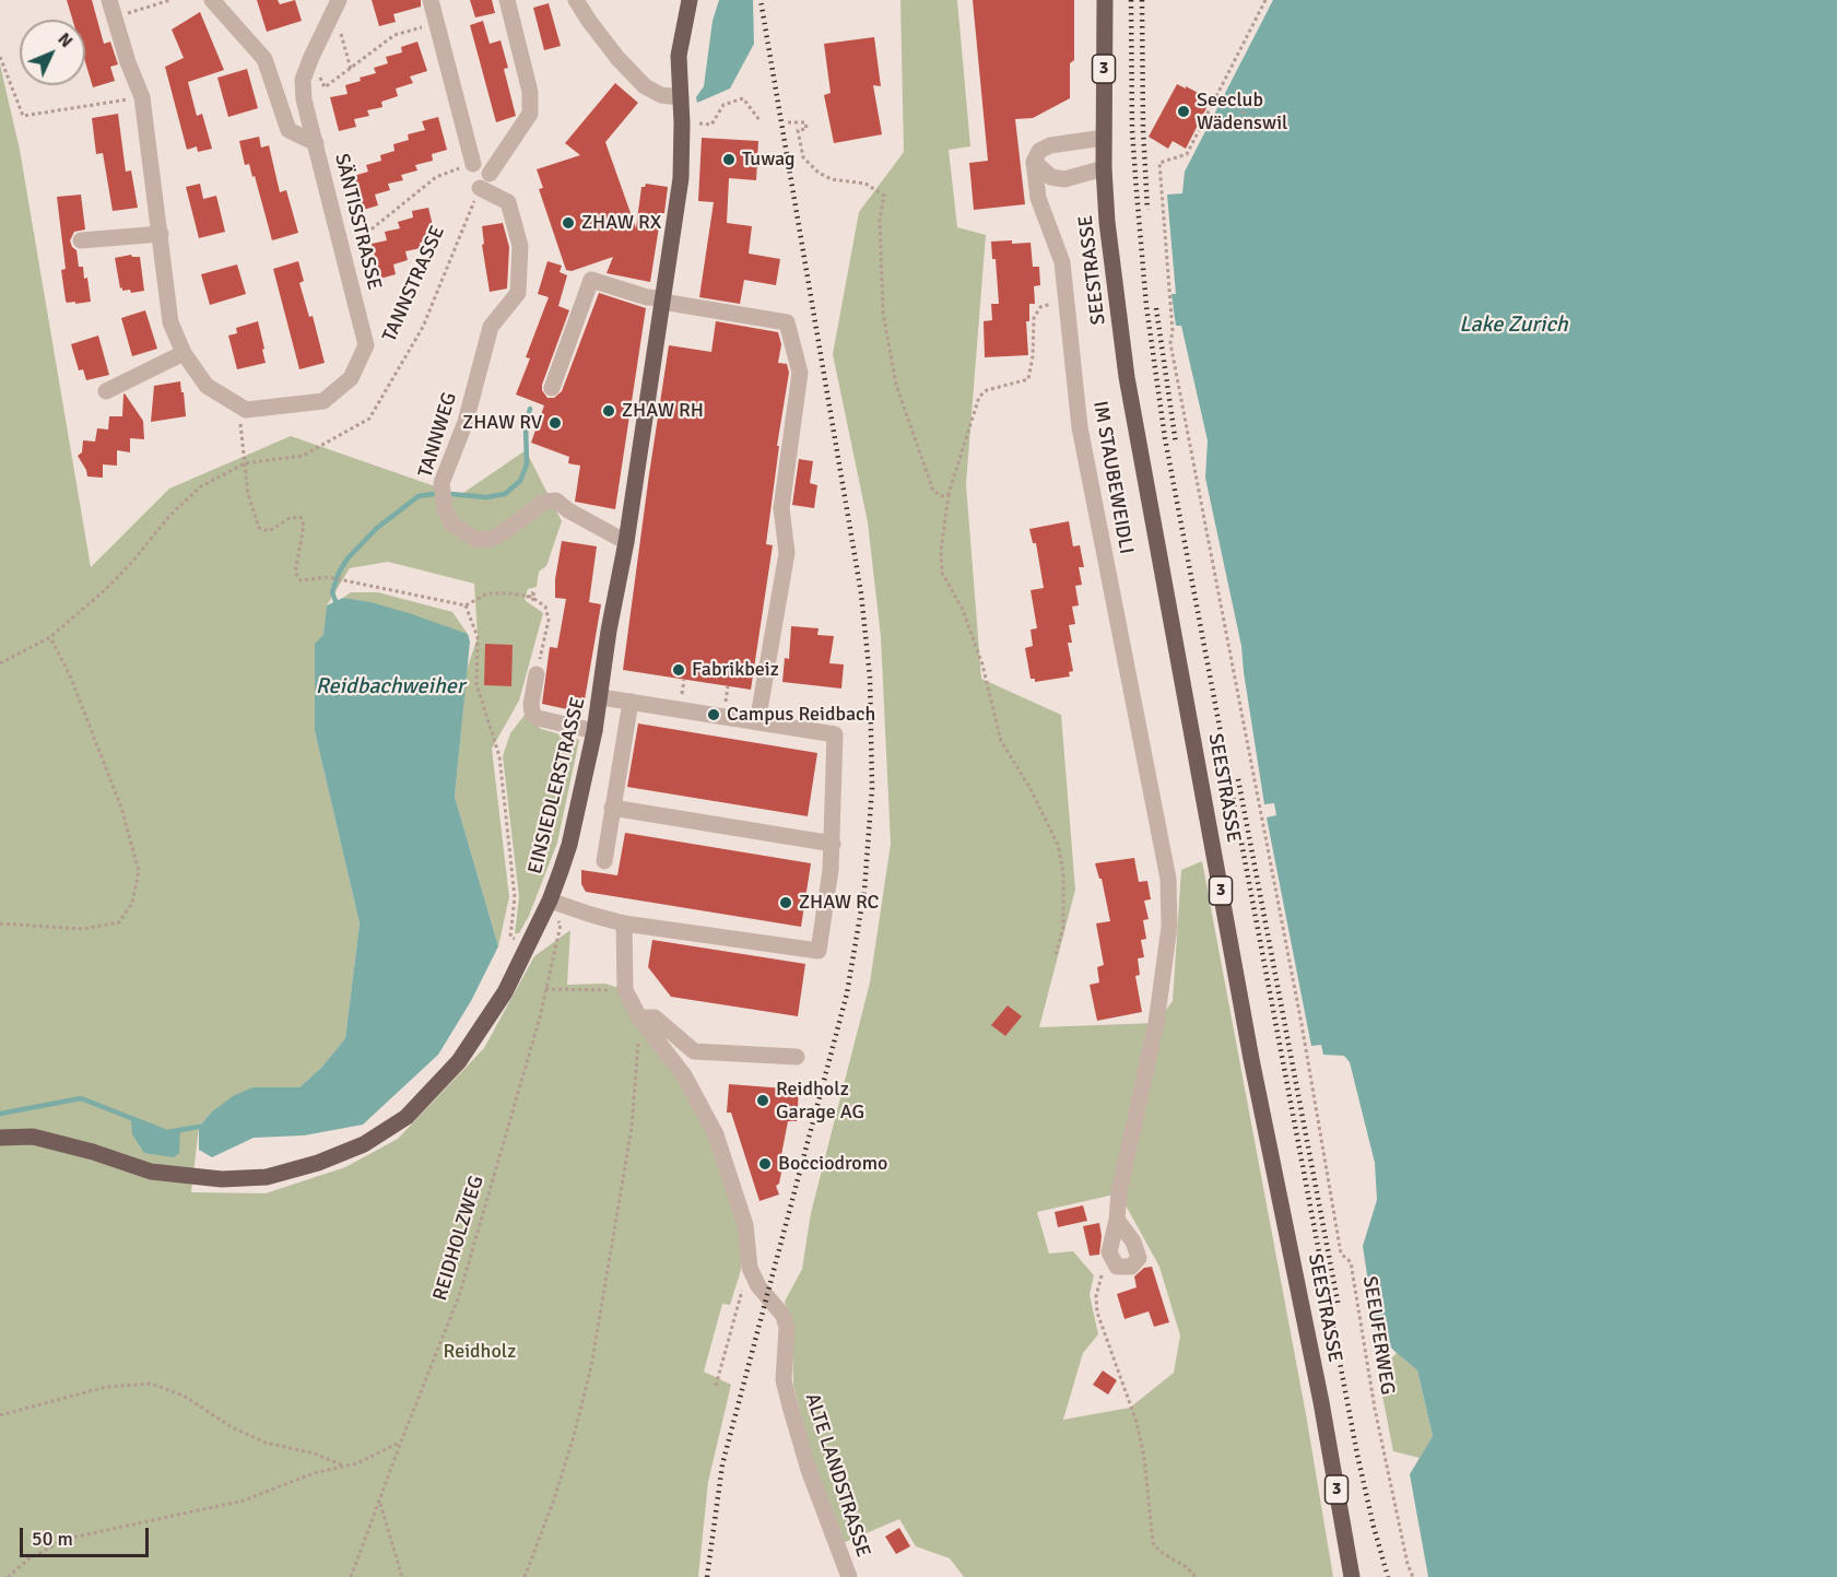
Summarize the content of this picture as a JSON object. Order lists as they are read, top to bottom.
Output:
{
  "streets": {
    "main road": ["3", "SEESTRASSE", "EINSIEDLERSTRASSE"],
    "street": [
      "SÄNTISSTRASSE",
      "TANNWEG",
      "IM STAUBEWEIDLI",
      "ALTE LANDSTRASSE"
    ],
    "path": ["TANNSTRASSE", "REIDHOLZWEG", "SEEUFERWEG"]
  },
  "crossings": [
    ["TANNSTRASSE", "TANNWEG"],
    ["TANNWEG", "EINSIEDLERSTRASSE"],
    ["EINSIEDLERSTRASSE", "REIDHOLZWEG"]
  ],
  "water": ["Lake Zurich", "Reidbachweiher"],
  "parks": ["Reidholz"],
  "places": [
    "Seeclub Wädenswil",
    "Tuwag",
    "ZHAW RX",
    "ZHAW RH",
    "ZHAW RV",
    "Fabrikbeiz",
    "Campus Reidbach",
    "ZHAW RC",
    "Reidholz Garage AG",
    "Bocciodromo"
  ],
  "scale_bar": "50 m",
  "north": "top right"
}
